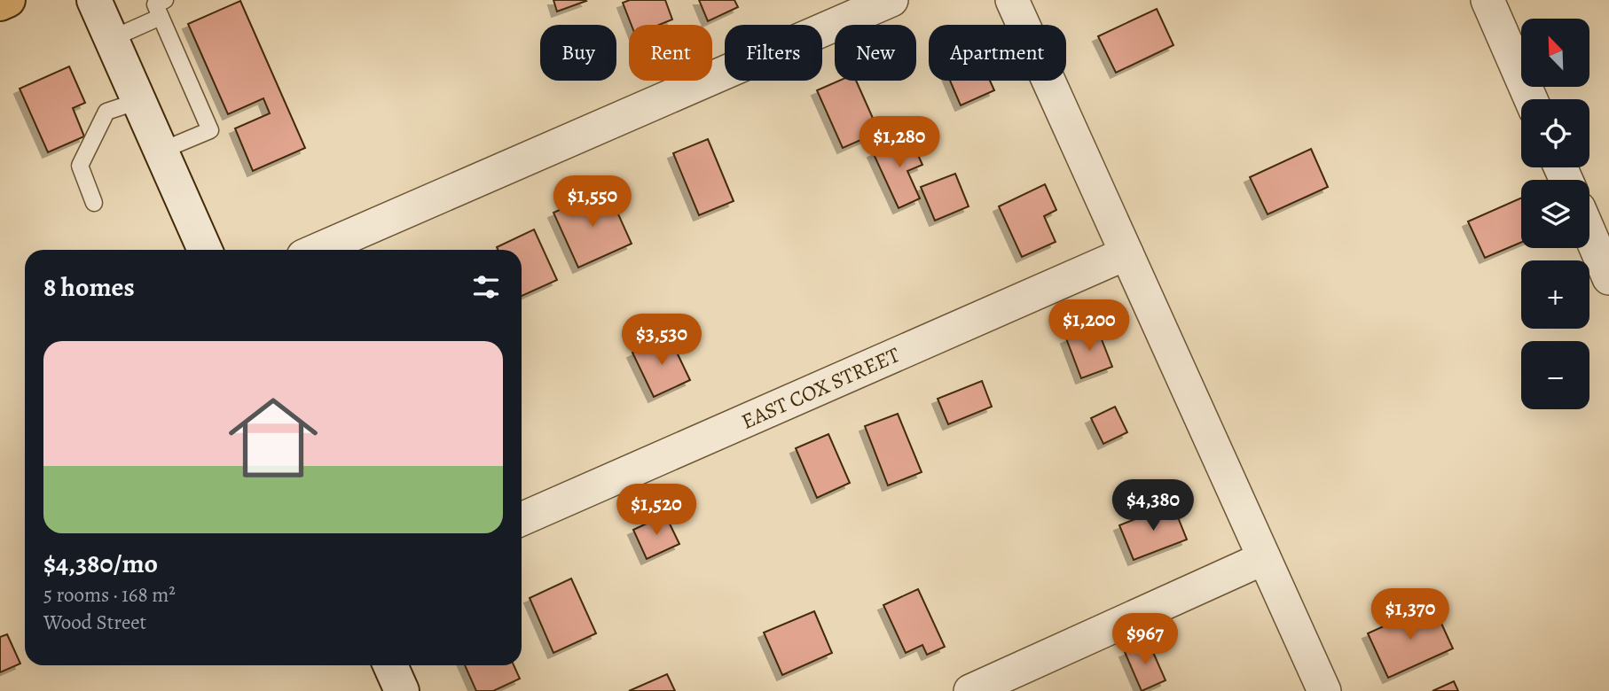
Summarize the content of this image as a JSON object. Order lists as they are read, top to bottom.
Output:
{
  "streets": {
    "street": ["EAST COX STREET"]
  },
  "north": "top left",
  "page": {
    "map_buttons": ["+", "−"],
    "chip": [
      "Buy",
      "Rent",
      "Filters",
      "New",
      "Apartment"
    ],
    "price": [
      "$1,280",
      "$1,550",
      "$1,200",
      "$3,530",
      "$4,380",
      "$1,520",
      "$1,370",
      "$967"
    ],
    "heading": "8 homes",
    "list": [
      {
        "name": "$4,380/mo",
        "note": "5 rooms · 168 m² · Wood Street"
      }
    ]
  }
}
